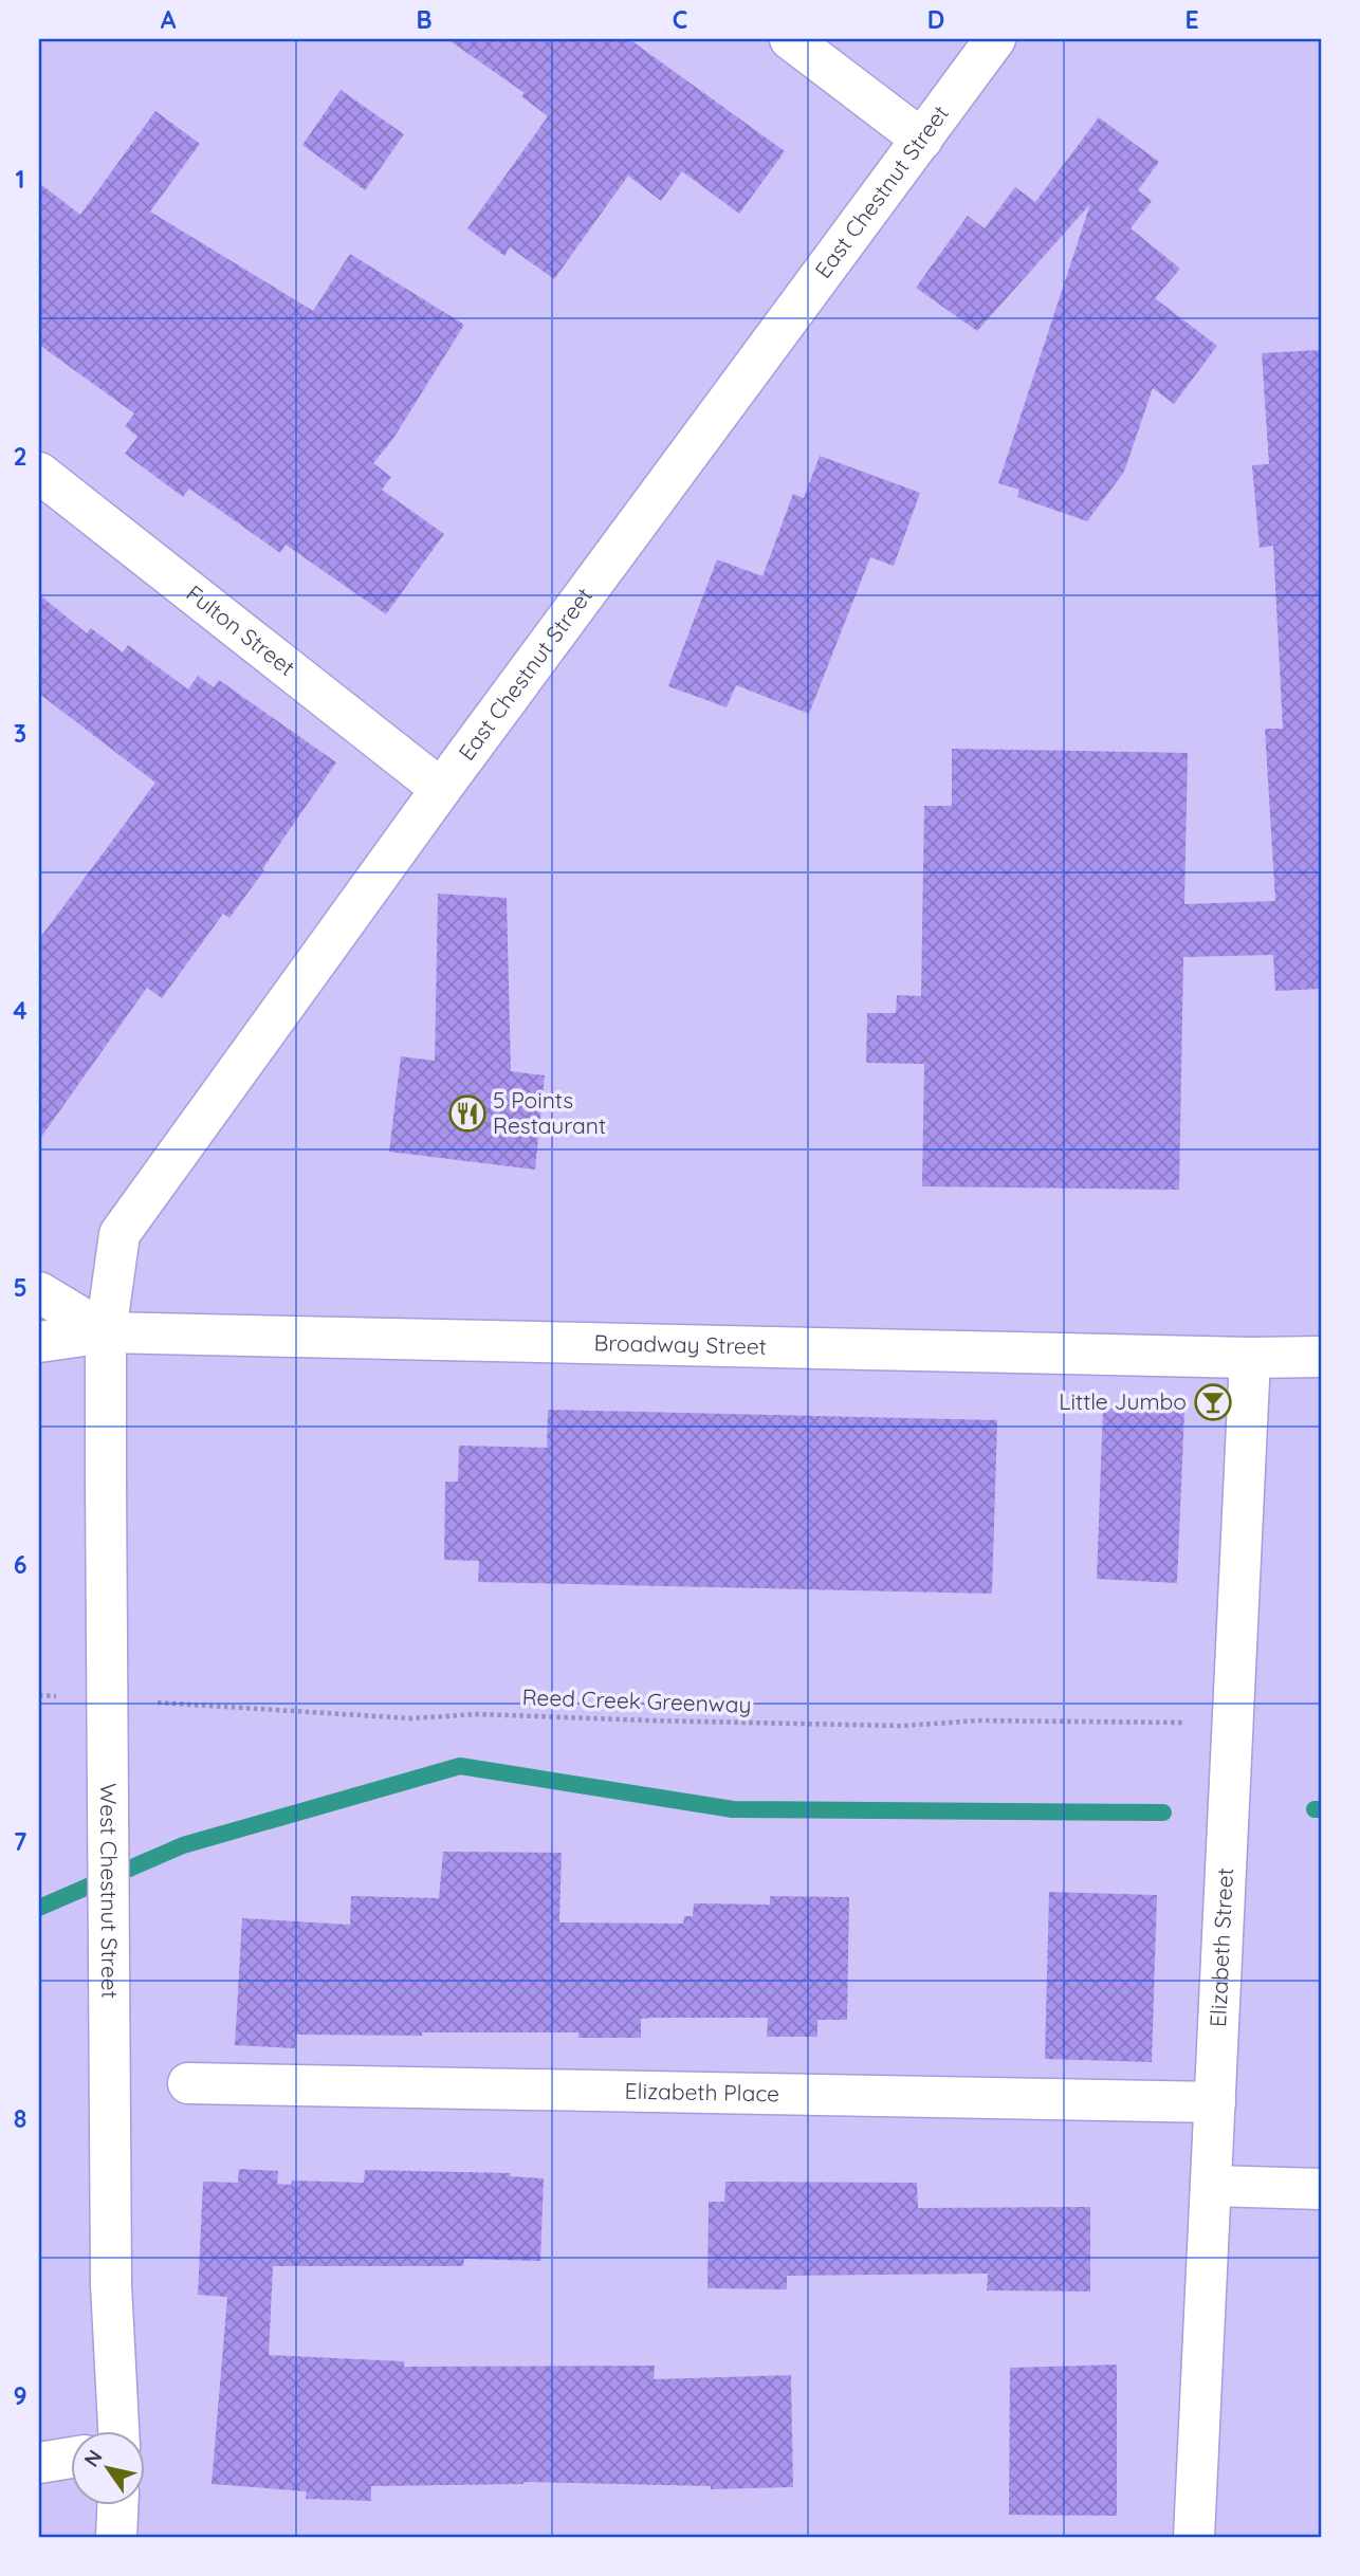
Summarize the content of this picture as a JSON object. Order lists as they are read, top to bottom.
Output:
{
  "streets": {
    "street": [
      "East Chestnut Street",
      "Fulton Street",
      "Broadway Street",
      "West Chestnut Street",
      "Elizabeth Street",
      "Elizabeth Place"
    ],
    "path": ["Reed Creek Greenway"]
  },
  "crossings": [
    ["East Chestnut Street", "Fulton Street"],
    ["East Chestnut Street", "Broadway Street"],
    ["East Chestnut Street", "West Chestnut Street"],
    ["Broadway Street", "West Chestnut Street"],
    ["Broadway Street", "Elizabeth Street"],
    ["Reed Creek Greenway", "Elizabeth Street"],
    ["Elizabeth Street", "Elizabeth Place"]
  ],
  "places": {
    "restaurant": ["5 Points Restaurant"],
    "bar": ["Little Jumbo"]
  },
  "north": "top left",
  "grid": {
    "columns": [
      "A",
      "B",
      "C",
      "D",
      "E"
    ],
    "rows": [
      "1",
      "2",
      "3",
      "4",
      "5",
      "6",
      "7",
      "8",
      "9"
    ]
  }
}
